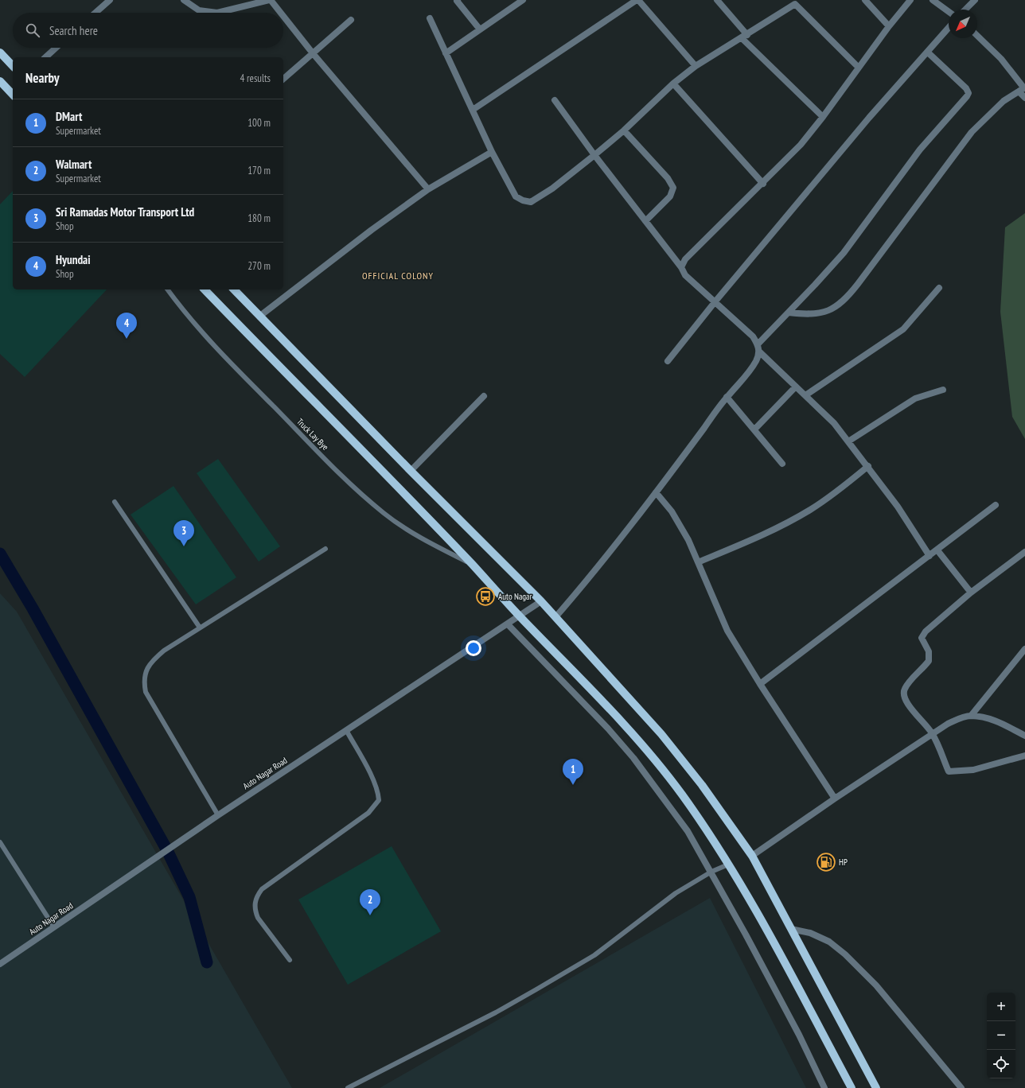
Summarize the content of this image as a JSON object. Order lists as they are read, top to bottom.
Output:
{
  "streets": {
    "street": ["Auto Nagar Road"],
    "lane": ["Truck Lay Bye"]
  },
  "districts": ["OFFICIAL COLONY"],
  "places": {
    "bus stop": ["Auto Nagar"],
    "fuel station": ["HP"]
  },
  "north": "bottom left",
  "page": {
    "search": "Search here",
    "heading": ["Nearby", "4 results"],
    "list": [
      {
        "mark": "1",
        "name": "DMart",
        "note": "Supermarket",
        "value": "100 m"
      },
      {
        "mark": "2",
        "name": "Walmart",
        "note": "Supermarket",
        "value": "170 m"
      },
      {
        "mark": "3",
        "name": "Sri Ramadas Motor Transport Ltd",
        "note": "Shop",
        "value": "180 m"
      },
      {
        "mark": "4",
        "name": "Hyundai",
        "note": "Shop",
        "value": "270 m"
      }
    ],
    "pins": [
      "4",
      "3",
      "1",
      "2"
    ],
    "map_buttons": ["+", "−"]
  }
}
